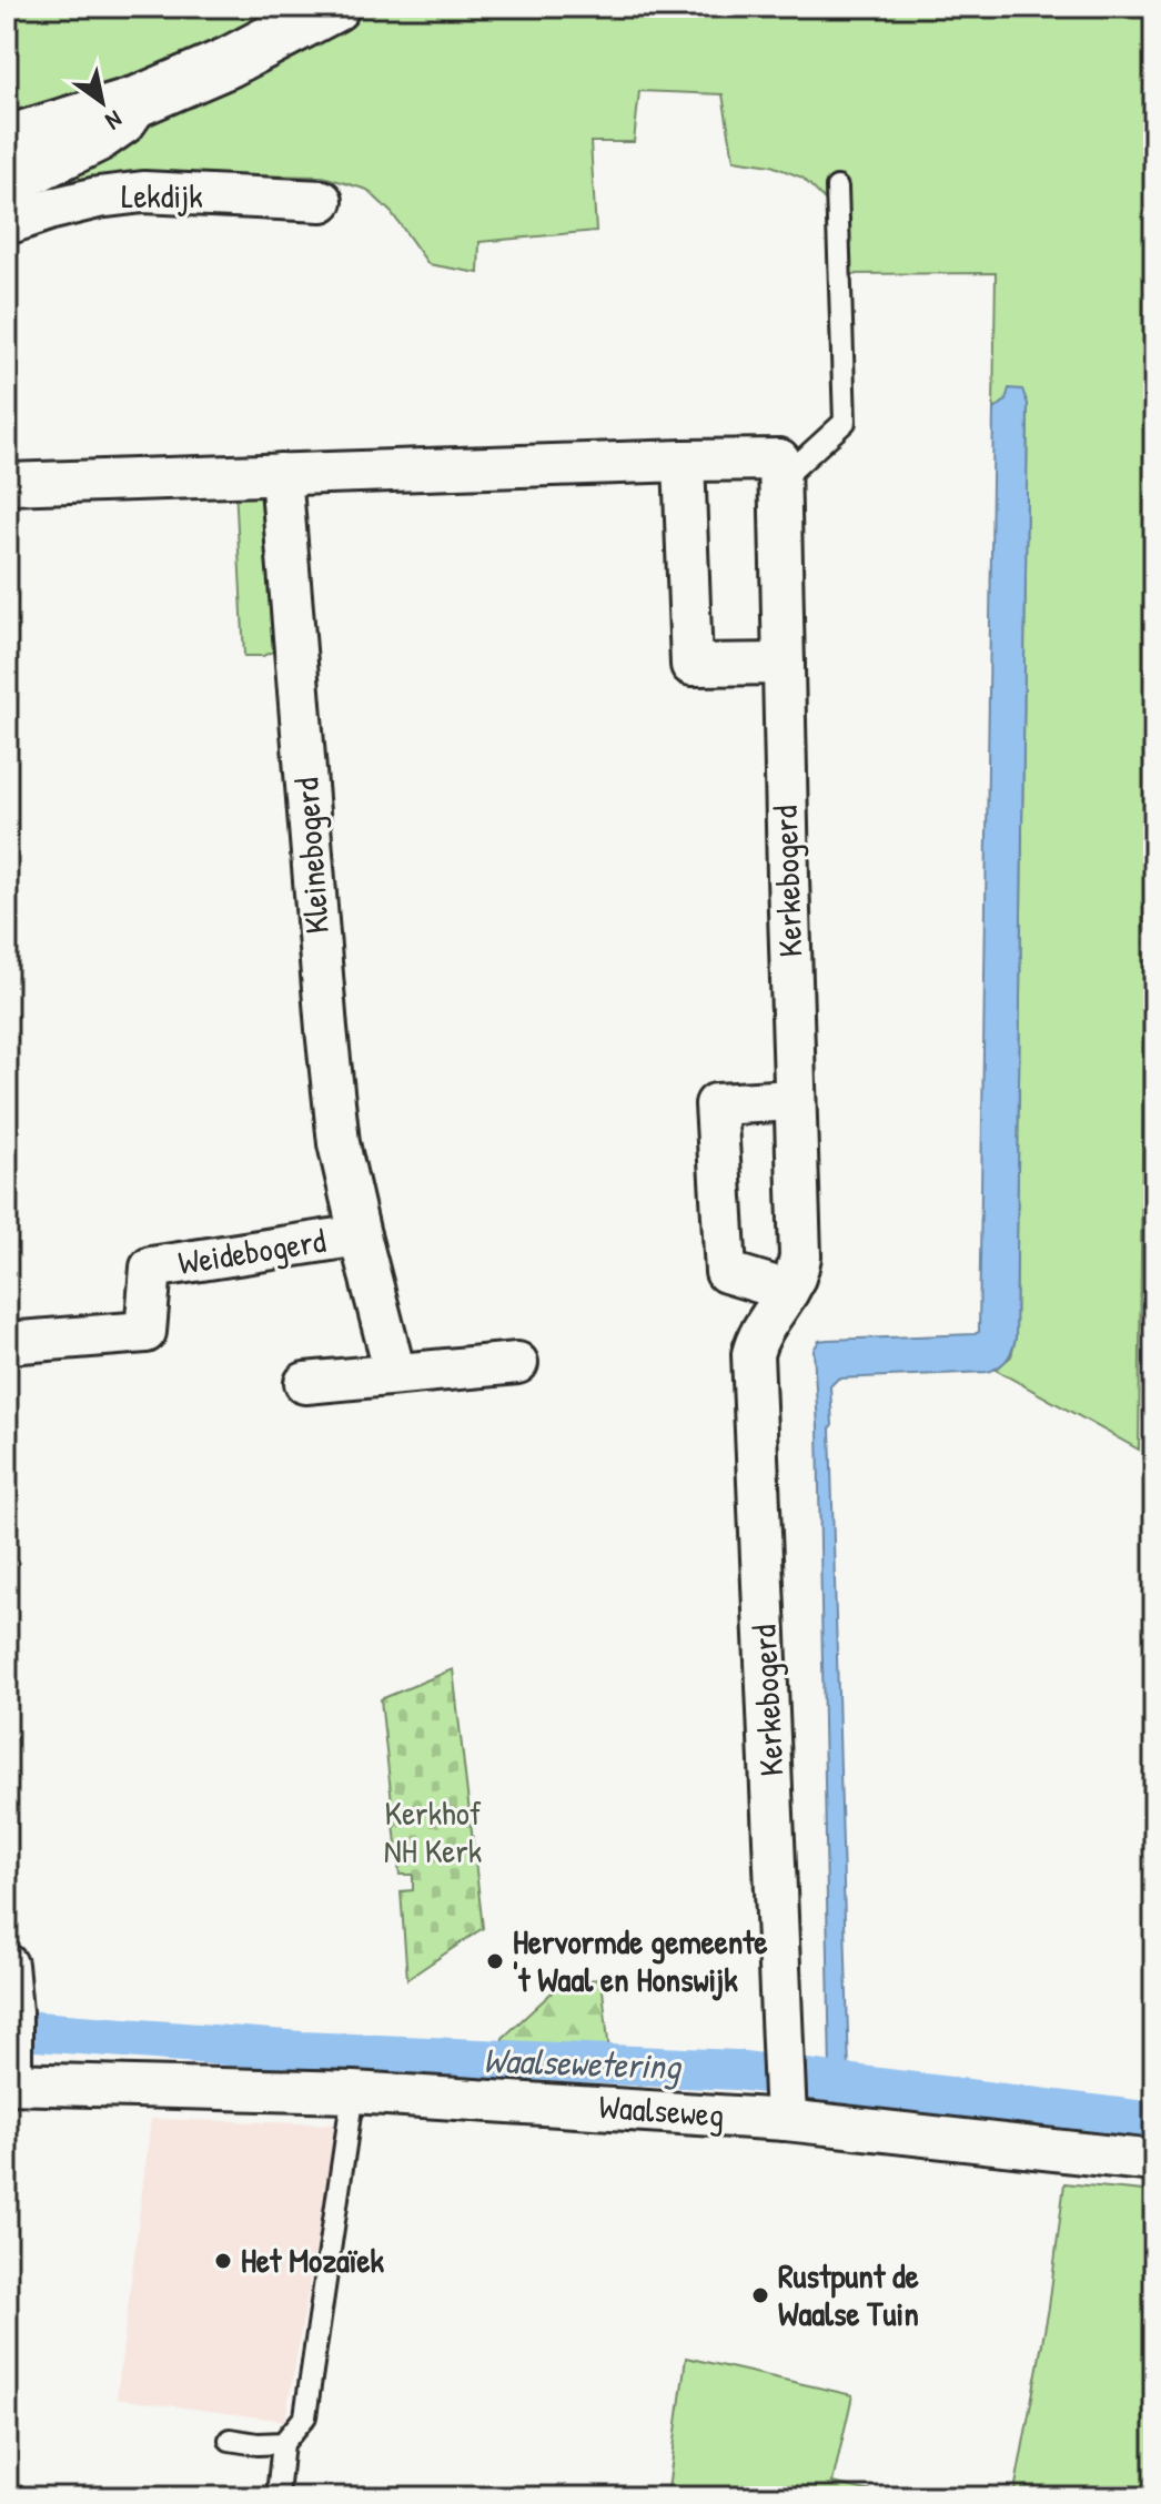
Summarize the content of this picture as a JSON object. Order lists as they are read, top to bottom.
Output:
{
  "streets": {
    "street": [
      "Lekdijk",
      "Kleinebogerd",
      "Kerkebogerd",
      "Weidebogerd",
      "Waalseweg"
    ]
  },
  "crossings": [
    ["Kleinebogerd", "Weidebogerd"],
    ["Kerkebogerd", "Waalseweg"]
  ],
  "water": ["Waalsewetering"],
  "parks": ["Kerkhof NH Kerk"],
  "places": ["Hervormde gemeente 't Waal en Honswijk", "Het Mozaïek", "Rustpunt de Waalse Tuin"],
  "north": "bottom right"
}
